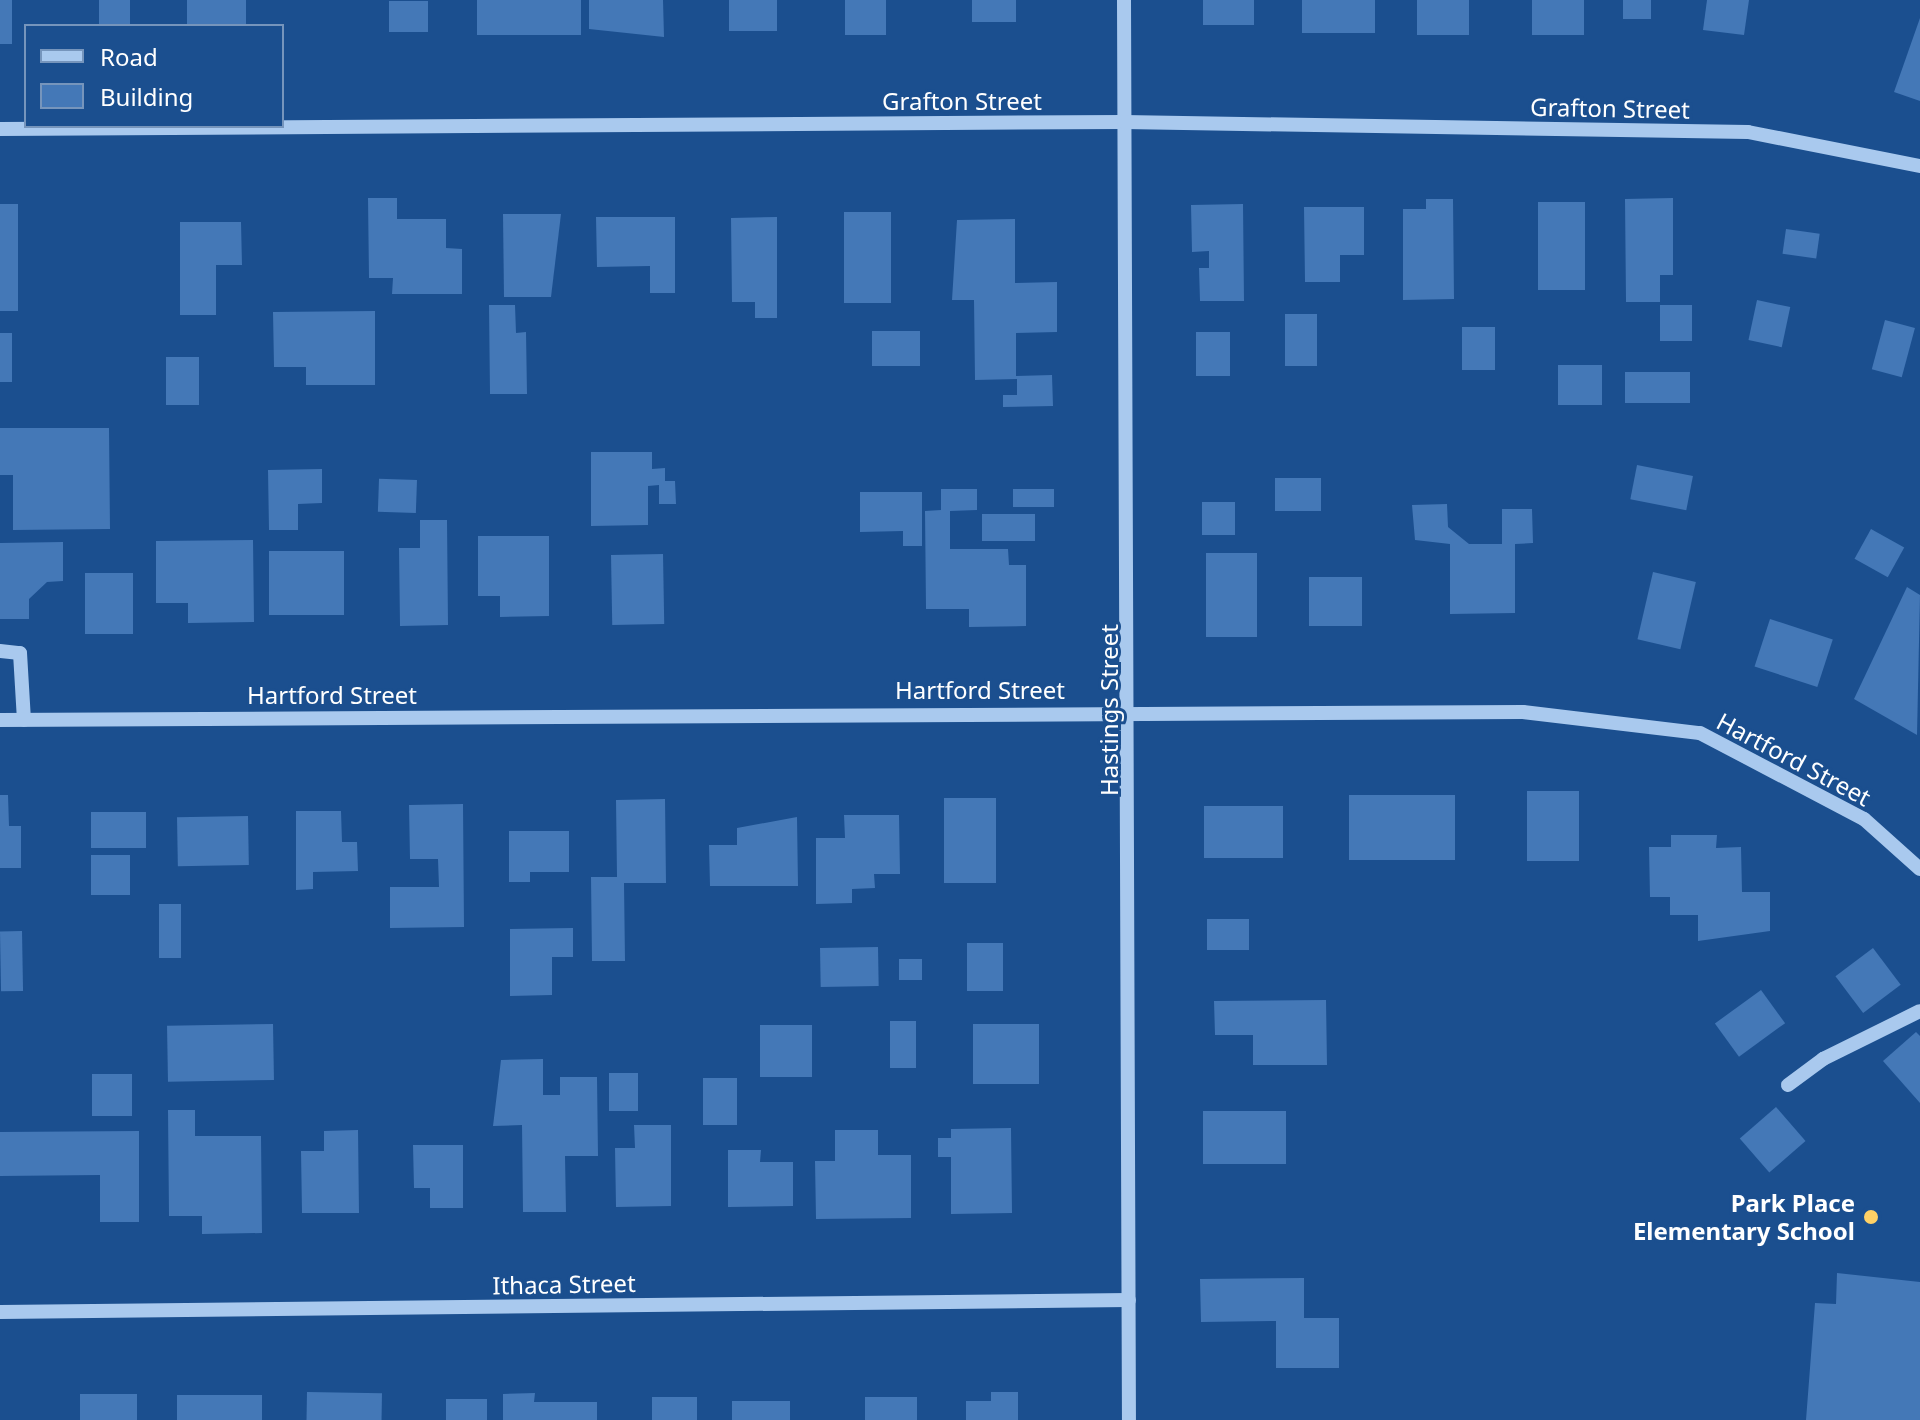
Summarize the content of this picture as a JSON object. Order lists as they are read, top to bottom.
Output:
{
  "streets": {
    "street": [
      "Grafton Street",
      "Hartford Street",
      "Hastings Street",
      "Ithaca Street"
    ]
  },
  "crossings": [
    ["Grafton Street", "Hastings Street"],
    ["Hartford Street", "Hastings Street"],
    ["Hastings Street", "Ithaca Street"]
  ],
  "places": ["Park Place Elementary School"],
  "legend": ["Road", "Building"]
}
